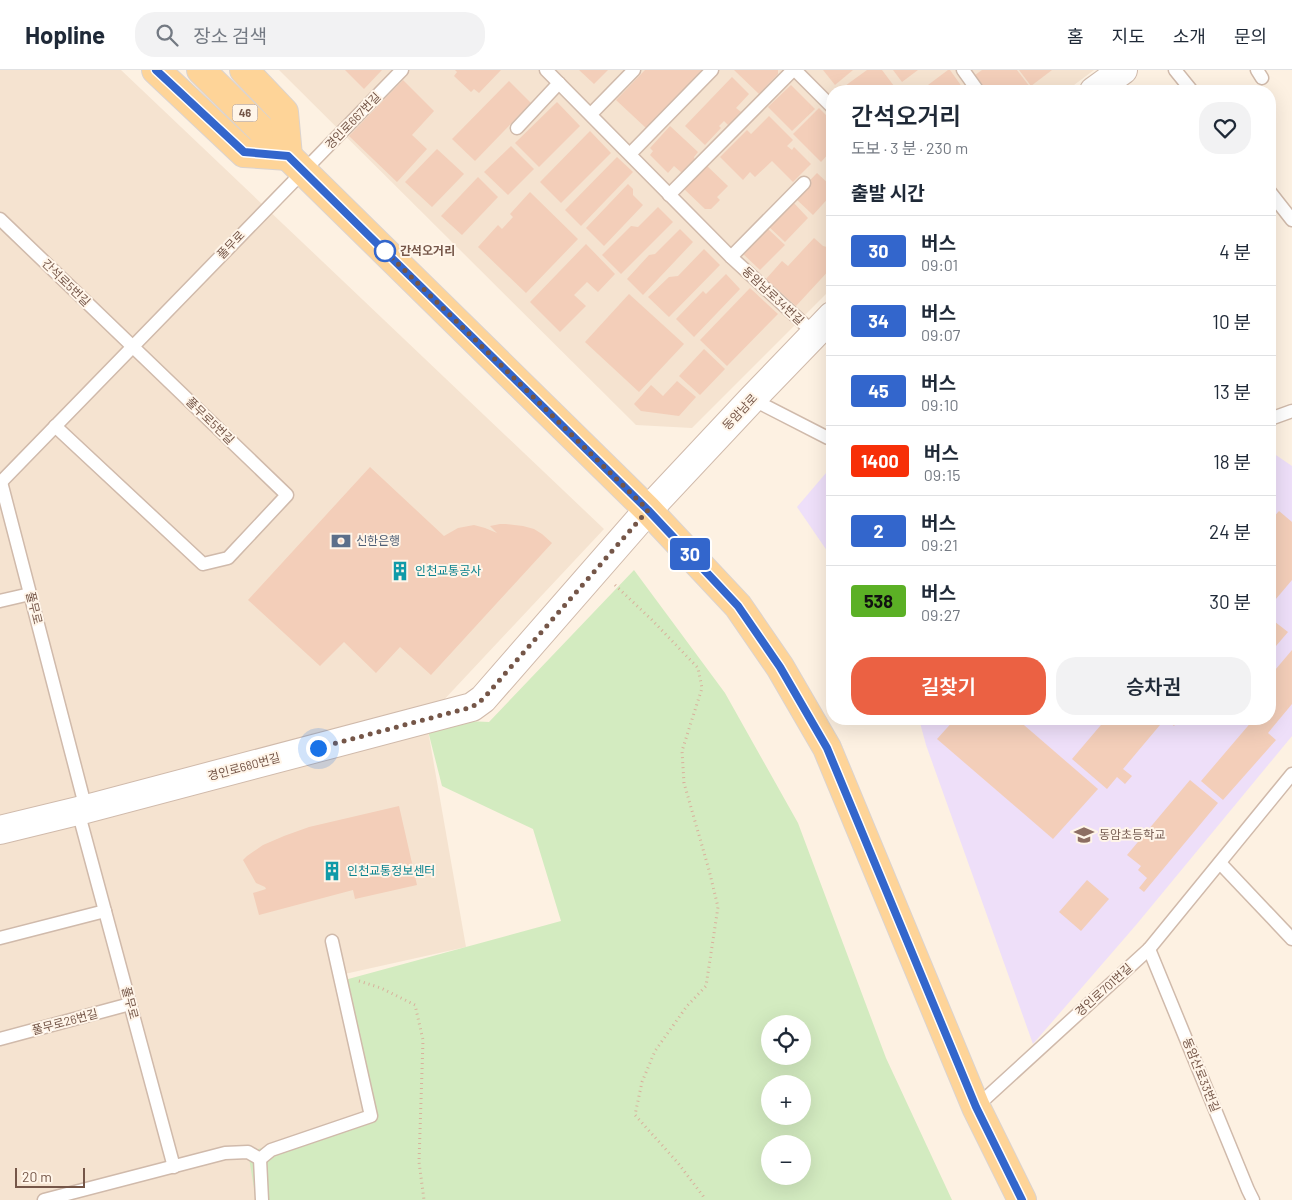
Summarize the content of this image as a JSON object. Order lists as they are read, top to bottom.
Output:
{
  "streets": {
    "main road": ["46"],
    "street": ["동암남로", "경인로680번길"],
    "lane": [
      "경인로667번길",
      "풀무로",
      "간석로5번길",
      "동암남로34번길",
      "풀무로5번길",
      "경인로701번길",
      "풀무로26번길",
      "동암산로33번길"
    ]
  },
  "crossings": [
    ["46", "경인로667번길"],
    ["46", "풀무로"],
    ["46", "동암남로"],
    ["46", "경인로680번길"],
    ["46", "경인로701번길"],
    ["경인로667번길", "풀무로"],
    ["풀무로", "간석로5번길"],
    ["풀무로", "풀무로5번길"],
    ["풀무로", "경인로680번길"],
    ["풀무로", "풀무로26번길"],
    ["간석로5번길", "풀무로5번길"],
    ["동암남로34번길", "동암남로"],
    ["동암남로", "경인로680번길"],
    ["경인로701번길", "동암산로33번길"]
  ],
  "places": {
    "other": ["간석오거리"],
    "bank": ["신한은행"],
    "building": ["인천교통공사", "인천교통정보센터"],
    "school or university": ["동암초등학교"]
  },
  "lines": ["bus line 30"],
  "scale_bar": "20 m",
  "page": {
    "header": "Hopline",
    "search": "장소 검색",
    "nav": [
      "홈",
      "지도",
      "소개",
      "문의"
    ],
    "on_map": "30",
    "heading": [
      ["간석오거리", "도보 · 3 분 · 230 m"],
      "출발 시간"
    ],
    "list": [
      {
        "mark": "30",
        "name": "버스",
        "note": "09:01",
        "value": "4 분"
      },
      {
        "mark": "34",
        "name": "버스",
        "note": "09:07",
        "value": "10 분"
      },
      {
        "mark": "45",
        "name": "버스",
        "note": "09:10",
        "value": "13 분"
      },
      {
        "mark": "1400",
        "name": "버스",
        "note": "09:15",
        "value": "18 분"
      },
      {
        "mark": "2",
        "name": "버스",
        "note": "09:21",
        "value": "24 분"
      },
      {
        "mark": "538",
        "name": "버스",
        "note": "09:27",
        "value": "30 분"
      }
    ],
    "buttons": ["길찾기", "승차권"],
    "map_buttons": ["+", "−"],
    "scale": "20 m"
  }
}
